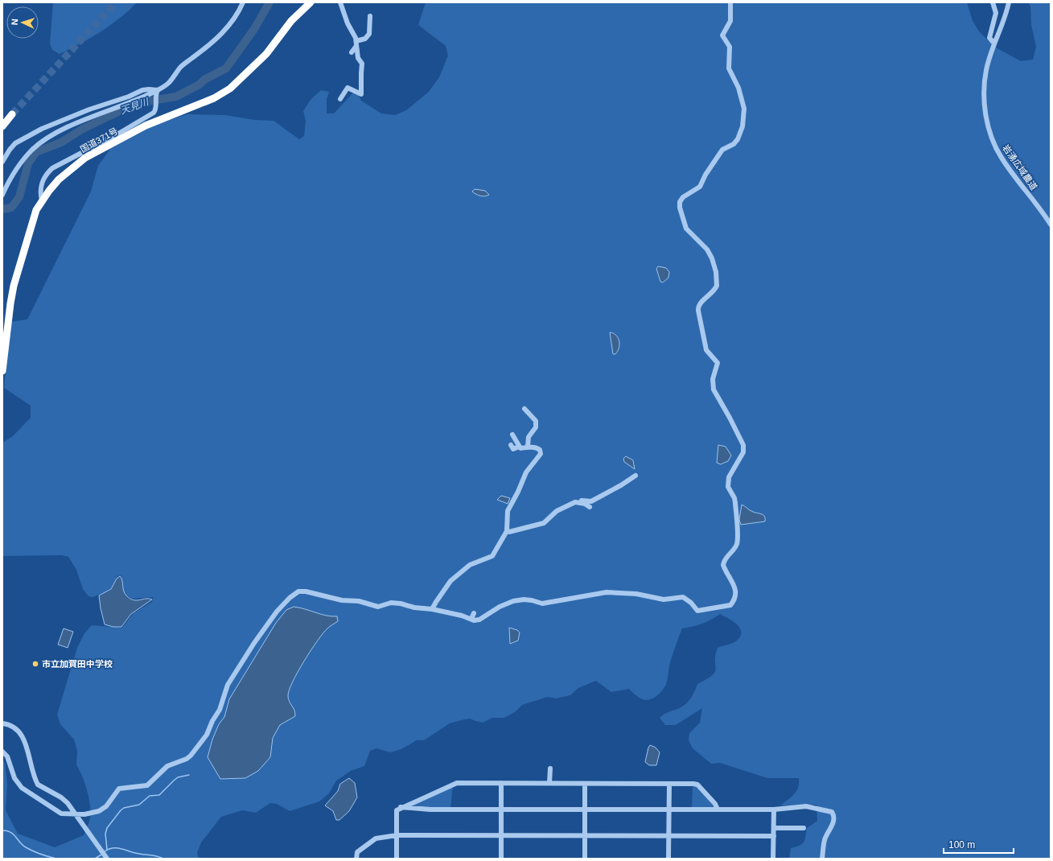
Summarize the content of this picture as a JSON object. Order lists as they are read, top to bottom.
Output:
{
  "streets": {
    "highway": ["国道371号"],
    "street": ["岩湧広域農道"]
  },
  "water": ["天見川"],
  "places": ["市立加賀田中学校"],
  "scale_bar": "100 m",
  "north": "left"
}
